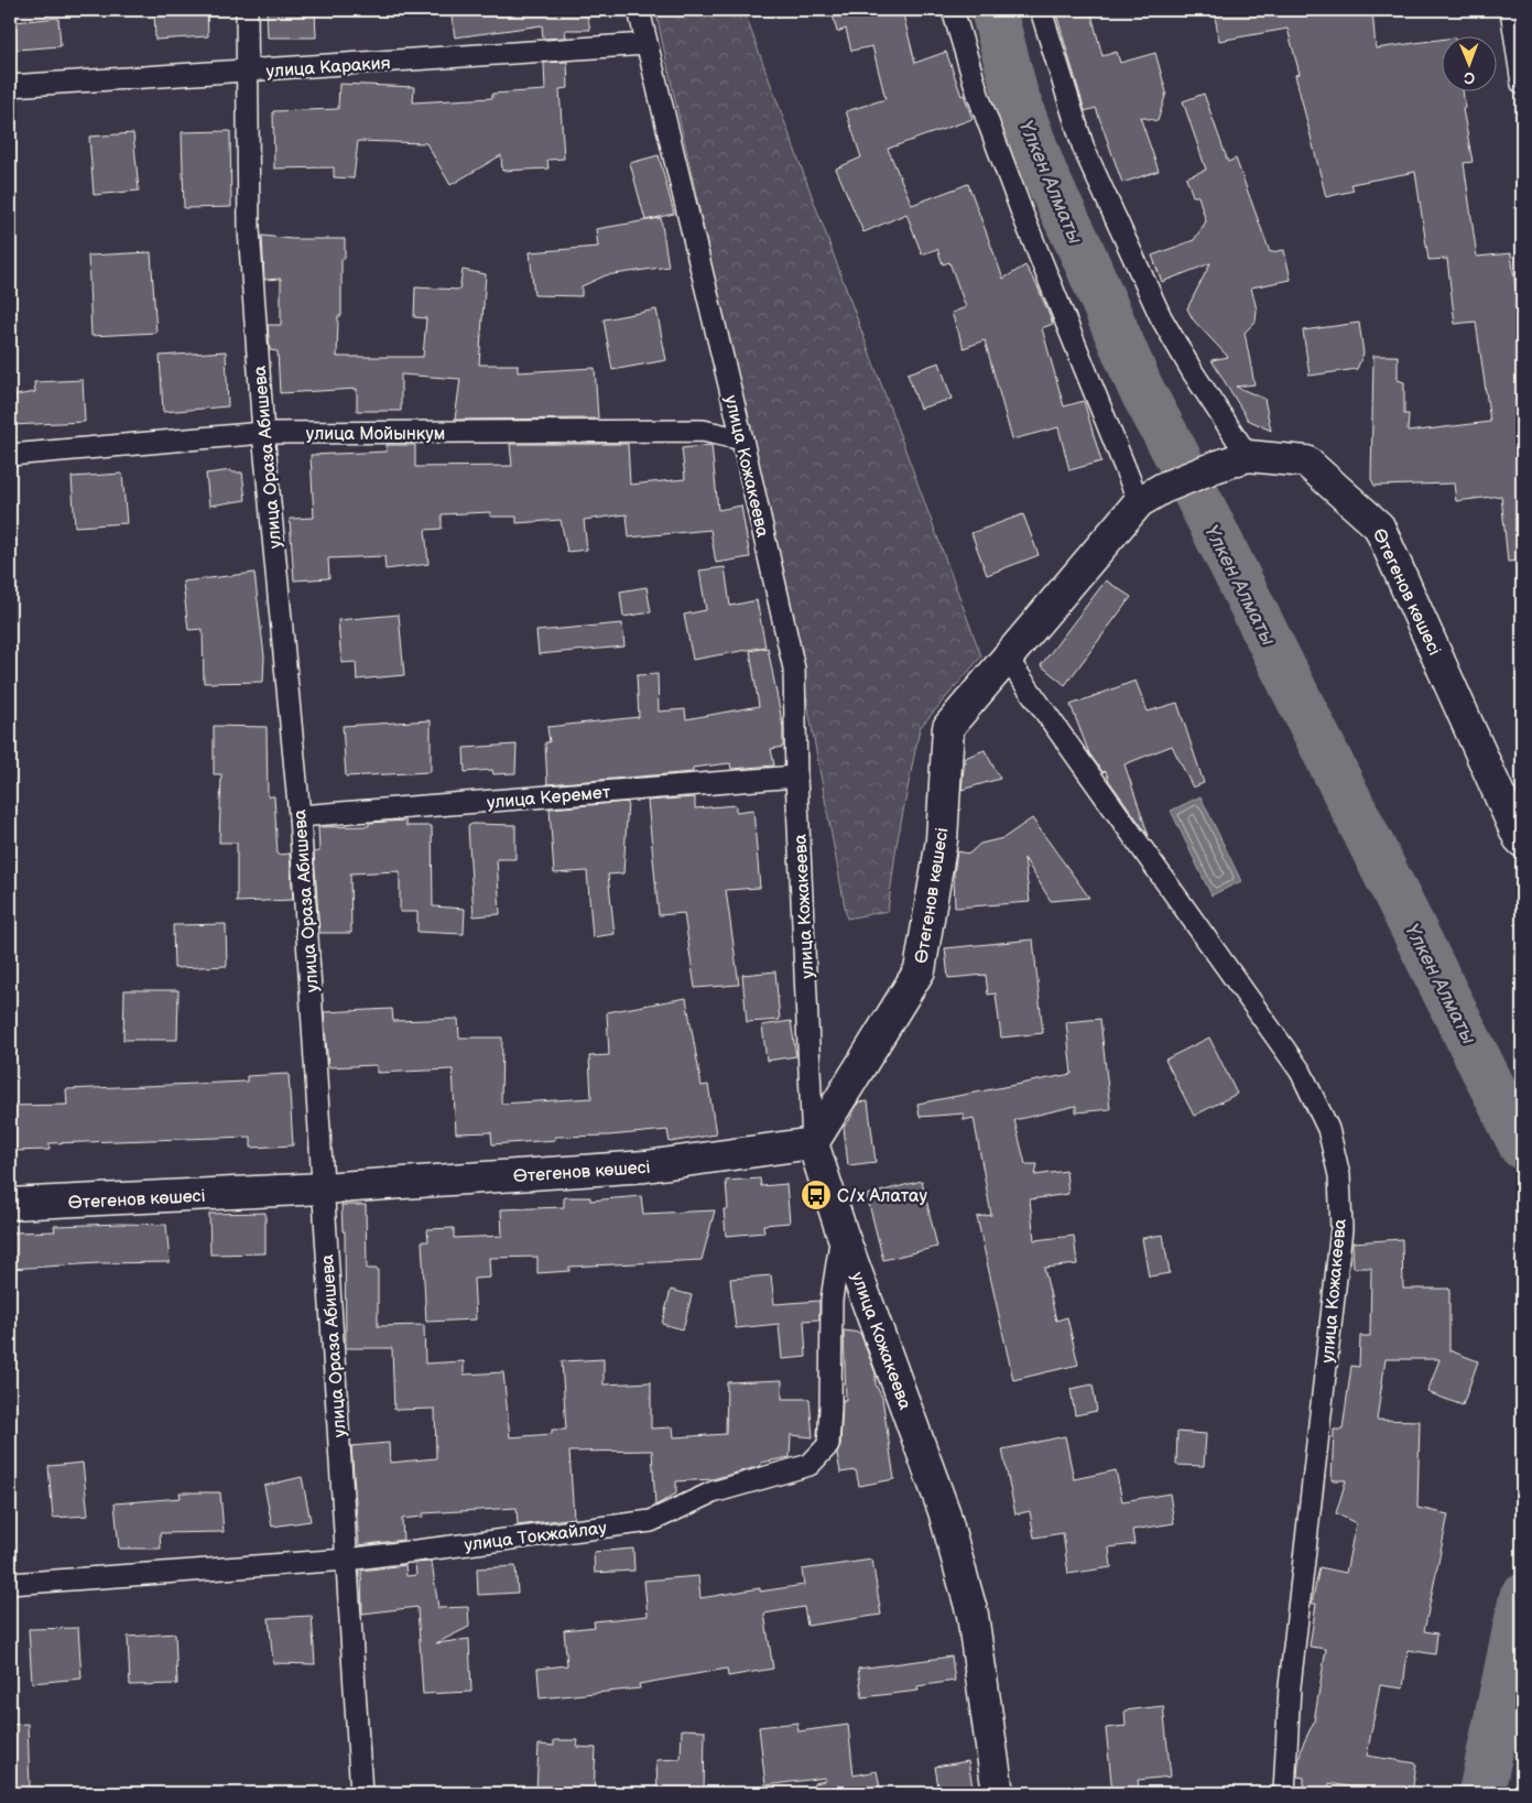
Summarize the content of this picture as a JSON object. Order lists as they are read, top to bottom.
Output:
{
  "streets": {
    "street": [
      "улица Каракия",
      "улица Мойынкум",
      "улица Ораза Абишева",
      "улица Кожакеева",
      "Өтегенов көшесі",
      "улица Керемет",
      "улица Токжайлау"
    ]
  },
  "crossings": [
    ["улица Каракия", "улица Ораза Абишева"],
    ["улица Каракия", "улица Кожакеева"],
    ["улица Мойынкум", "улица Ораза Абишева"],
    ["улица Мойынкум", "улица Кожакеева"],
    ["улица Ораза Абишева", "Өтегенов көшесі"],
    ["улица Ораза Абишева", "улица Керемет"],
    ["улица Ораза Абишева", "улица Токжайлау"],
    ["улица Кожакеева", "Өтегенов көшесі"],
    ["улица Кожакеева", "улица Керемет"],
    ["улица Кожакеева", "улица Токжайлау"]
  ],
  "water": ["Үлкен Алматы"],
  "places": {
    "bus stop": ["С/х Алатау"]
  },
  "north": "bottom"
}
